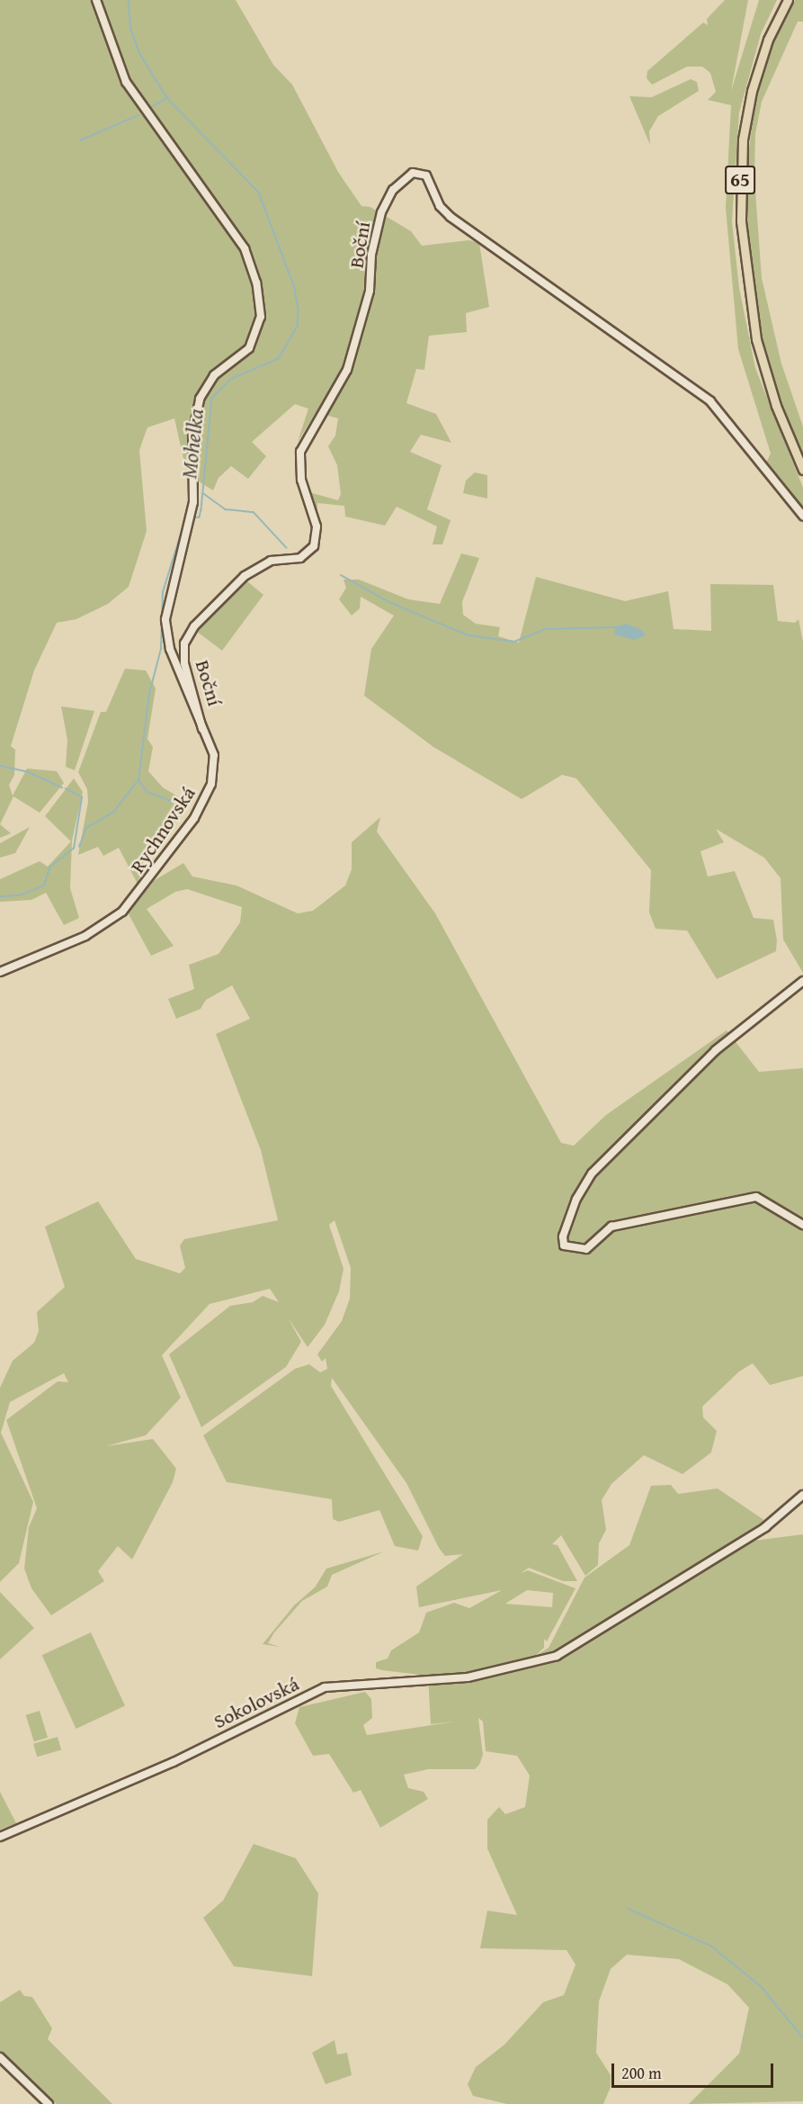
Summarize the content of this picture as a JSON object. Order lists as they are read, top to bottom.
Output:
{
  "streets": {
    "main road": ["65"],
    "street": ["Boční", "Rychnovská", "Sokolovská"]
  },
  "crossings": [
    ["Boční", "Rychnovská"]
  ],
  "water": ["Mohelka"],
  "scale_bar": "200 m"
}
